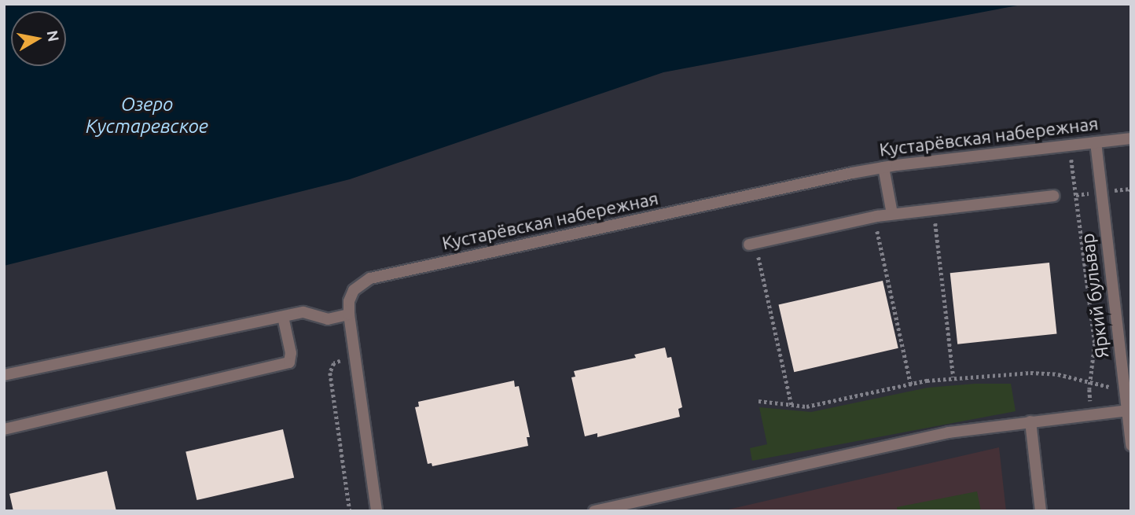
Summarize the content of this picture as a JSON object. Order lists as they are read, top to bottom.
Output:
{
  "streets": {
    "street": ["Кустарёвская набережная", "Яркий бульвар"]
  },
  "crossings": [
    ["Кустарёвская набережная", "Яркий бульвар"]
  ],
  "water": ["Озеро Кустаревское"],
  "north": "right"
}
